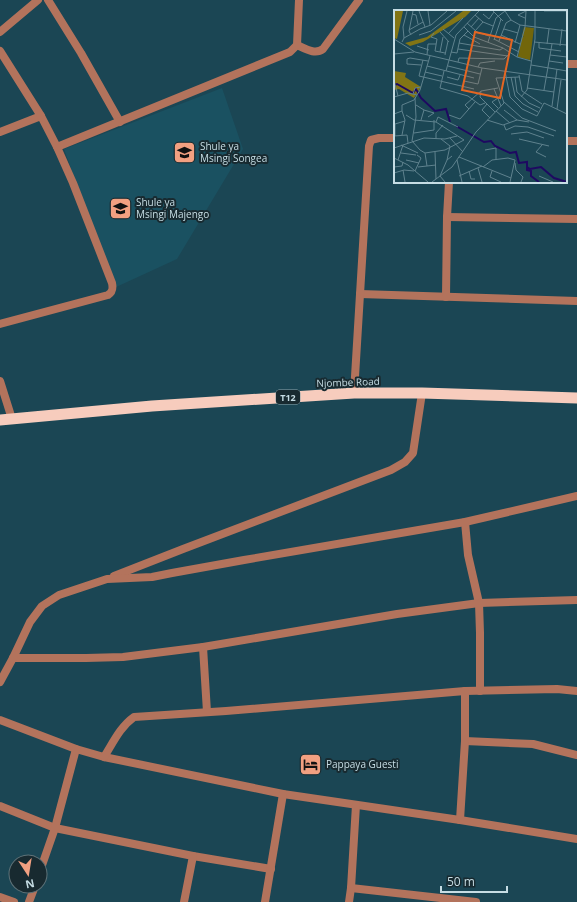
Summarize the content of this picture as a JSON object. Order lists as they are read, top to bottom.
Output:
{
  "streets": {
    "highway": ["Njombe Road", "T12"]
  },
  "places": {
    "school or university": ["Shule ya Msingi Songea", "Shule ya Msingi Majengo"],
    "hotel": ["Pappaya Guesti"]
  },
  "scale_bar": "50 m",
  "north": "bottom"
}
